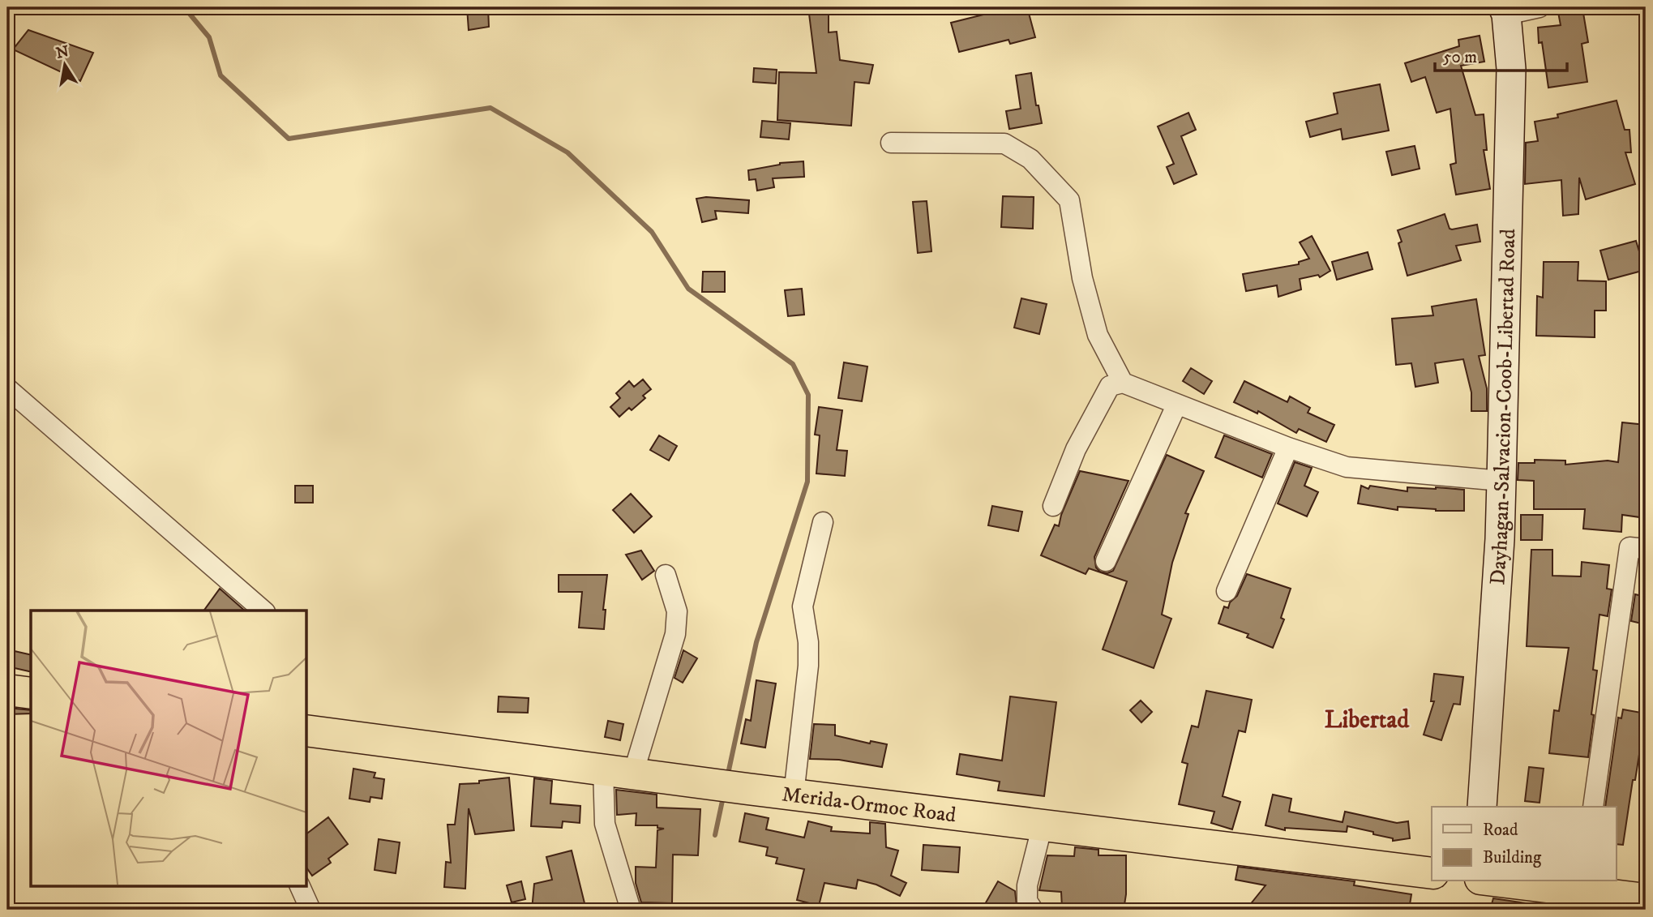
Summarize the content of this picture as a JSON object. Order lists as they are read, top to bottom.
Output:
{
  "streets": {
    "highway": ["Merida-Ormoc Road"],
    "main road": ["Dayhagan-Salvacion-Coob-Libertad Road"]
  },
  "districts": ["Libertad"],
  "legend": ["Road", "Building"],
  "scale_bar": "50 m",
  "north": "top"
}
